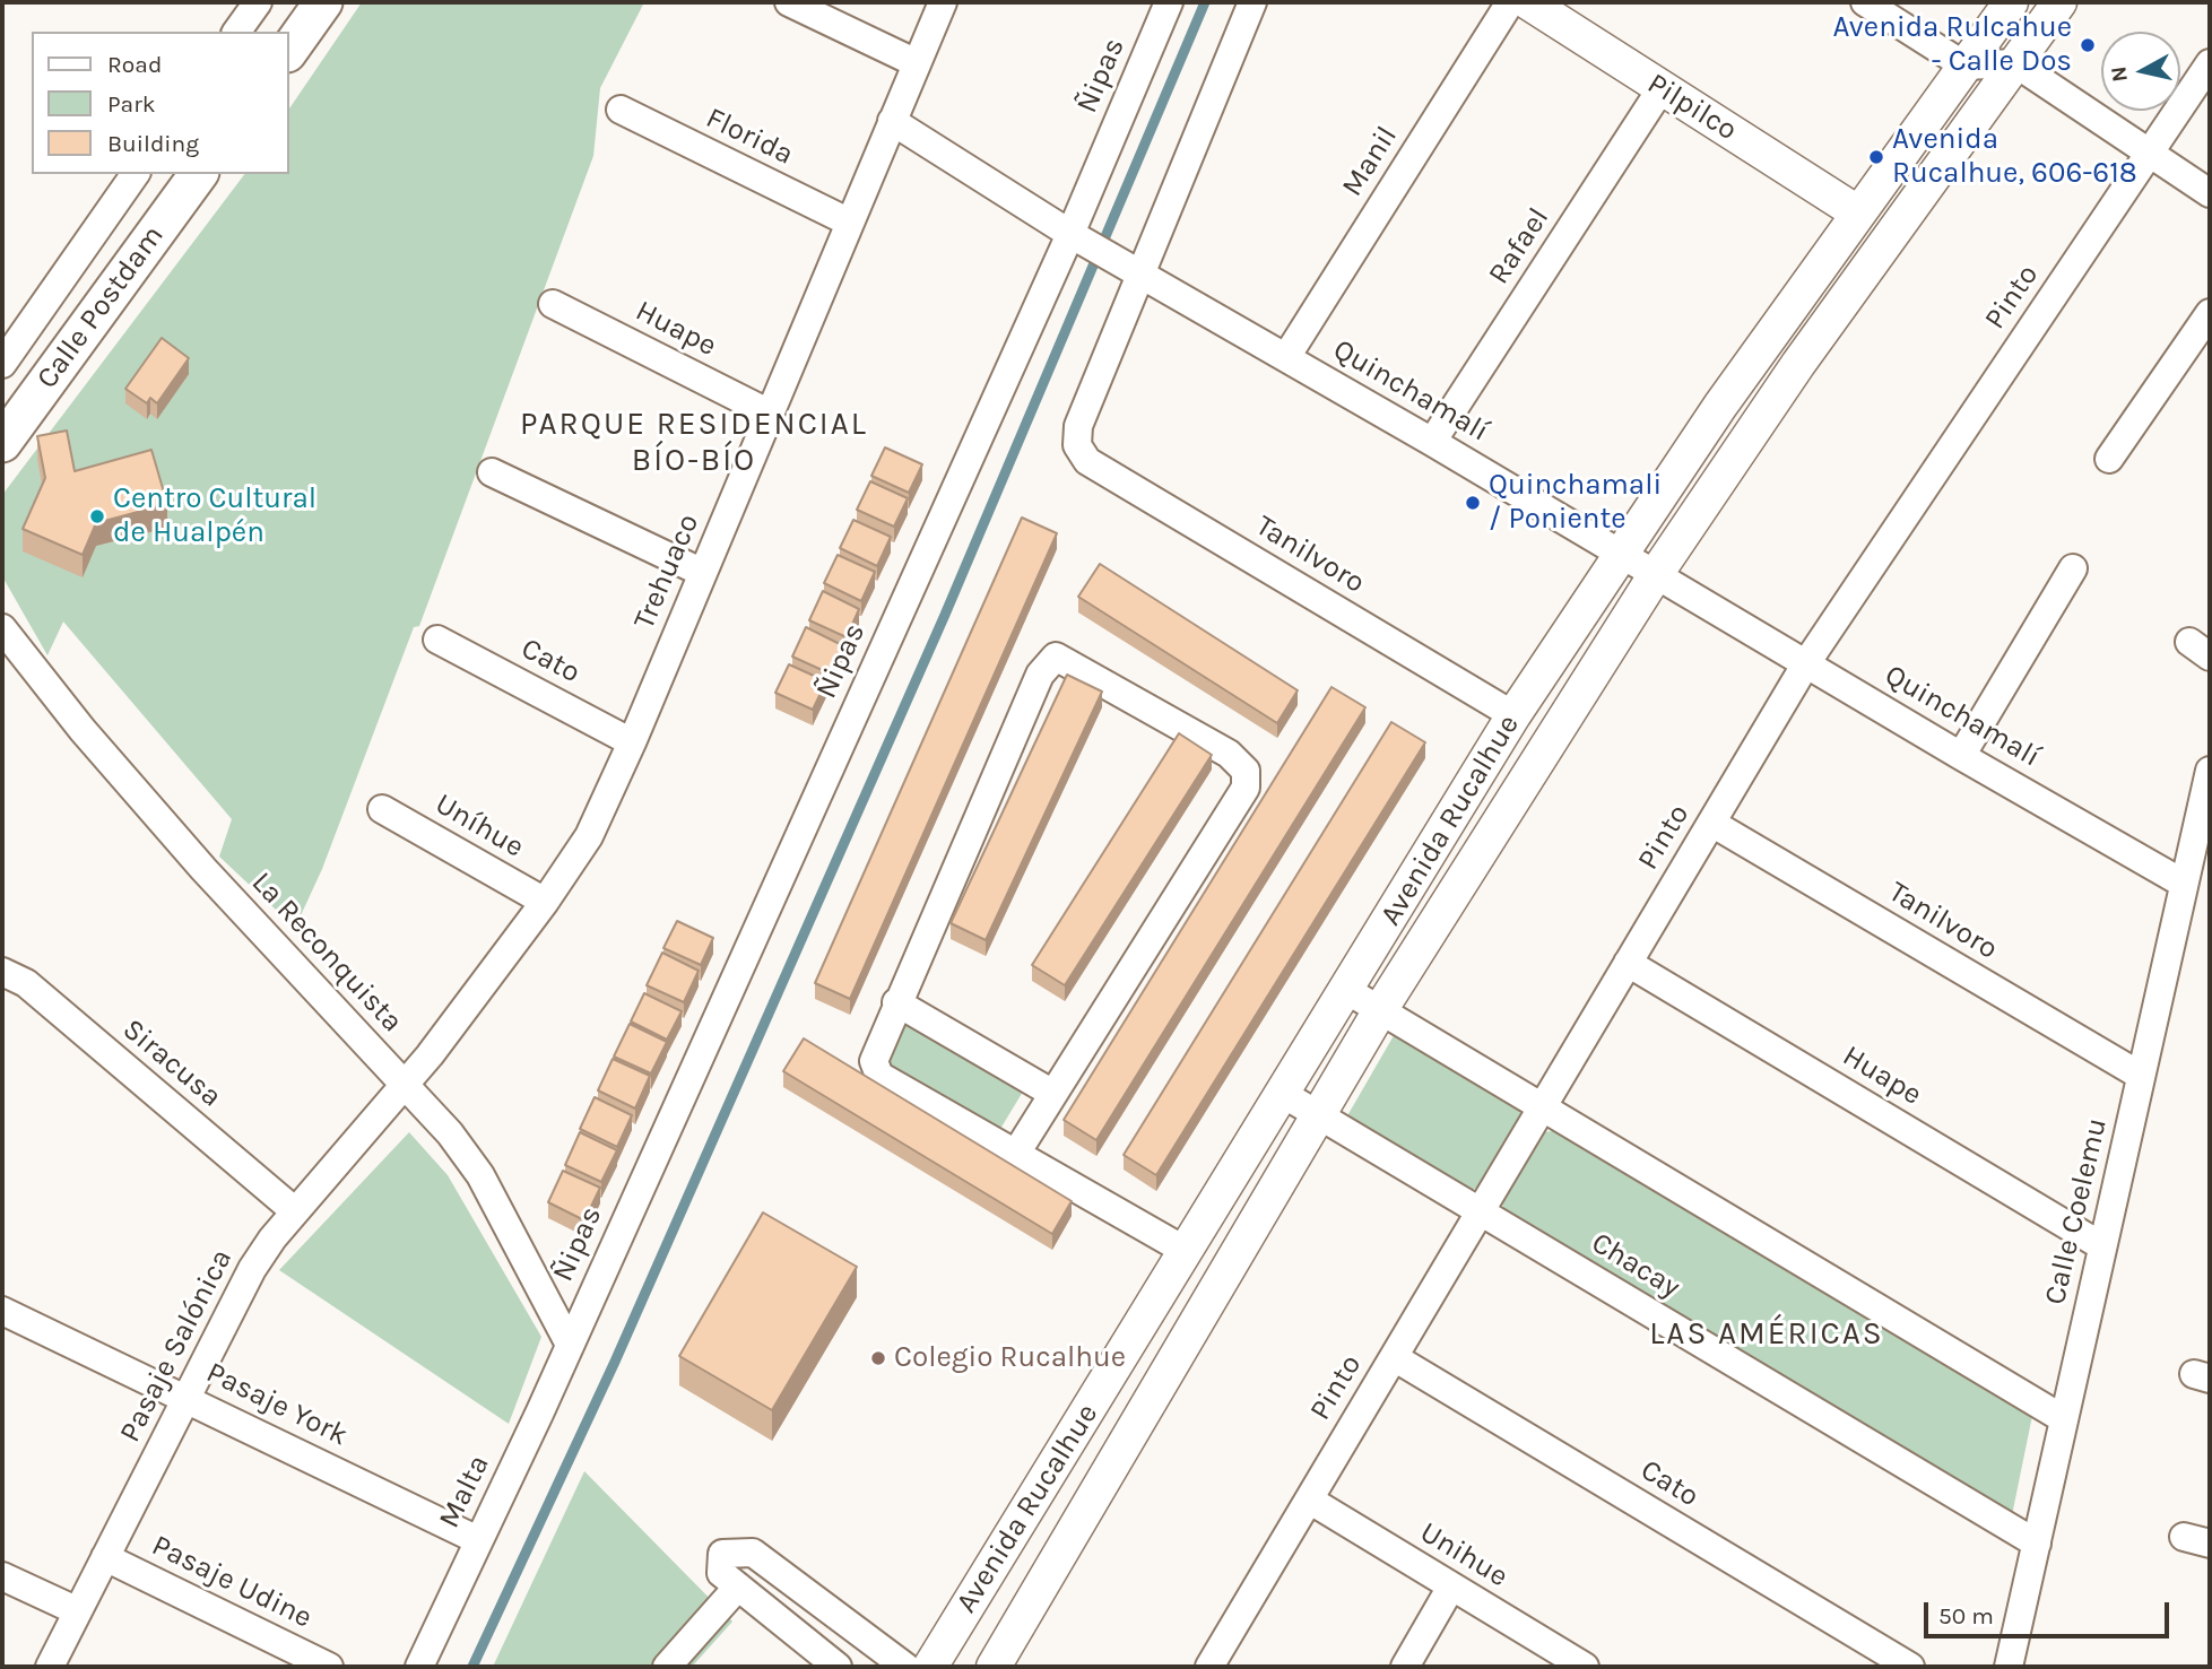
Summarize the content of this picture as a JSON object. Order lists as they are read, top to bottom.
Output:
{
  "streets": {
    "main road": ["Calle Postdam"],
    "street": [
      "Ñipas",
      "Pilpilco",
      "Florida",
      "Manil",
      "Rafael",
      "Pinto",
      "Huape",
      "Quinchamalí",
      "Tanilvoro",
      "Trehuaco",
      "Cato",
      "Avenida Rucalhue",
      "Uníhue",
      "La Reconquista",
      "Siracusa",
      "Calle Coelemu",
      "Chacay",
      "Pasaje Salónica",
      "Pasaje York",
      "Malta",
      "Unihue",
      "Pasaje Udine"
    ]
  },
  "crossings": [
    ["Ñipas", "Quinchamalí"],
    ["Ñipas", "La Reconquista"],
    ["Ñipas", "Malta"],
    ["Pilpilco", "Rafael"],
    ["Pilpilco", "Avenida Rucalhue"],
    ["Florida", "Trehuaco"],
    ["Manil", "Quinchamalí"],
    ["Rafael", "Quinchamalí"],
    ["Pinto", "Huape"],
    ["Pinto", "Quinchamalí"],
    ["Pinto", "Tanilvoro"],
    ["Pinto", "Cato"],
    ["Pinto", "Chacay"],
    ["Pinto", "Unihue"],
    ["Huape", "Trehuaco"],
    ["Huape", "Calle Coelemu"],
    ["Quinchamalí", "Tanilvoro"],
    ["Quinchamalí", "Trehuaco"],
    ["Quinchamalí", "Avenida Rucalhue"],
    ["Quinchamalí", "Calle Coelemu"],
    ["Tanilvoro", "Avenida Rucalhue"],
    ["Tanilvoro", "Calle Coelemu"],
    ["Trehuaco", "Cato"],
    ["Trehuaco", "Uníhue"],
    ["Trehuaco", "La Reconquista"],
    ["Trehuaco", "Pasaje Salónica"],
    ["Avenida Rucalhue", "Chacay"],
    ["La Reconquista", "Pasaje Salónica"],
    ["La Reconquista", "Malta"],
    ["Siracusa", "Pasaje Salónica"],
    ["Calle Coelemu", "Chacay"],
    ["Pasaje Salónica", "Pasaje York"],
    ["Pasaje Salónica", "Pasaje Udine"],
    ["Pasaje York", "Malta"]
  ],
  "districts": ["PARQUE RESIDENCIAL BÍO-BÍO", "LAS AMÉRICAS"],
  "places": [
    "Avenida Rulcahue - Calle Dos",
    "Avenida Rucalhue, 606-618",
    "Quinchamali / Poniente",
    "Centro Cultural de Hualpén",
    "Colegio Rucalhue"
  ],
  "legend": ["Road", "Park", "Building"],
  "scale_bar": "50 m",
  "north": "left"
}
